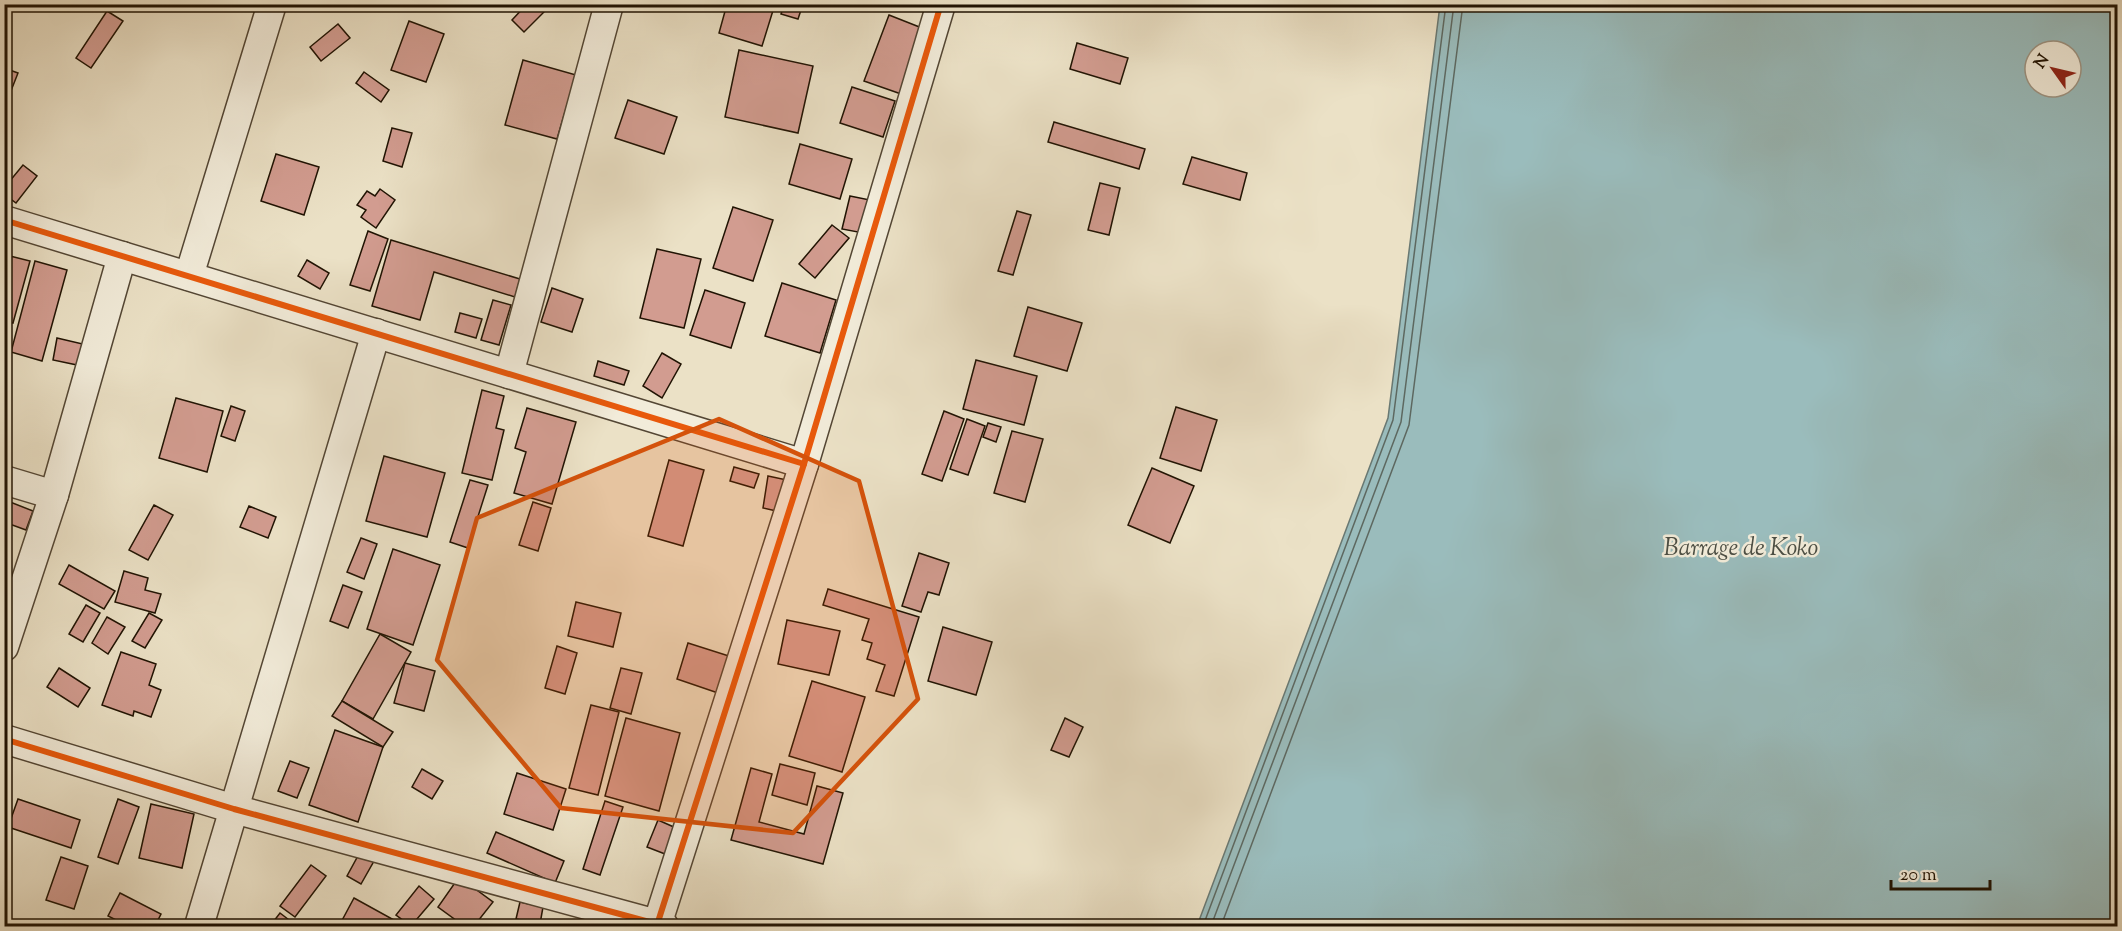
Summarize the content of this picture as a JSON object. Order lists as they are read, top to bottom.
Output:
{
  "water": ["Barrage de Koko"],
  "scale_bar": "20 m",
  "north": "top left"
}
